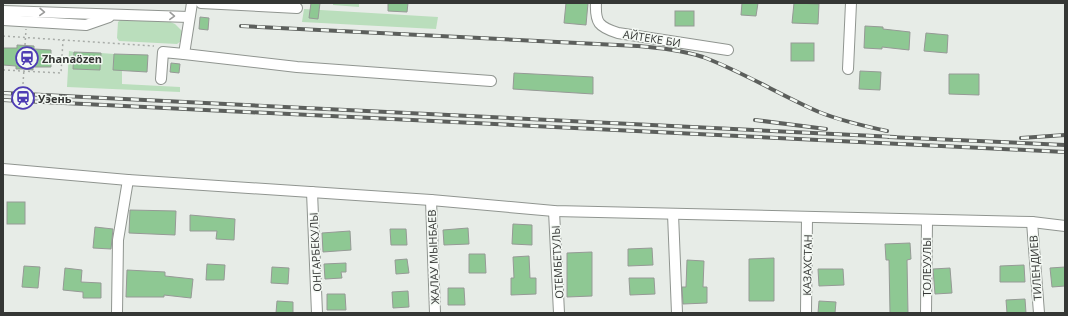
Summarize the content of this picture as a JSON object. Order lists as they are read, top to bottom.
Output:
{
  "streets": {
    "street": [
      "АЙТЕКЕ БИ",
      "ОНГАРБЕКУЛЫ",
      "ЖАЛАУ МЫНБАЕВ",
      "ОТЕМБЕТУЛЫ",
      "КАЗАХСТАН",
      "ТОЛЕУУЛЫ",
      "ТИЛЕНДИЕВ"
    ]
  },
  "places": {
    "station": ["Zhanaözen", "Уэень"]
  }
}
